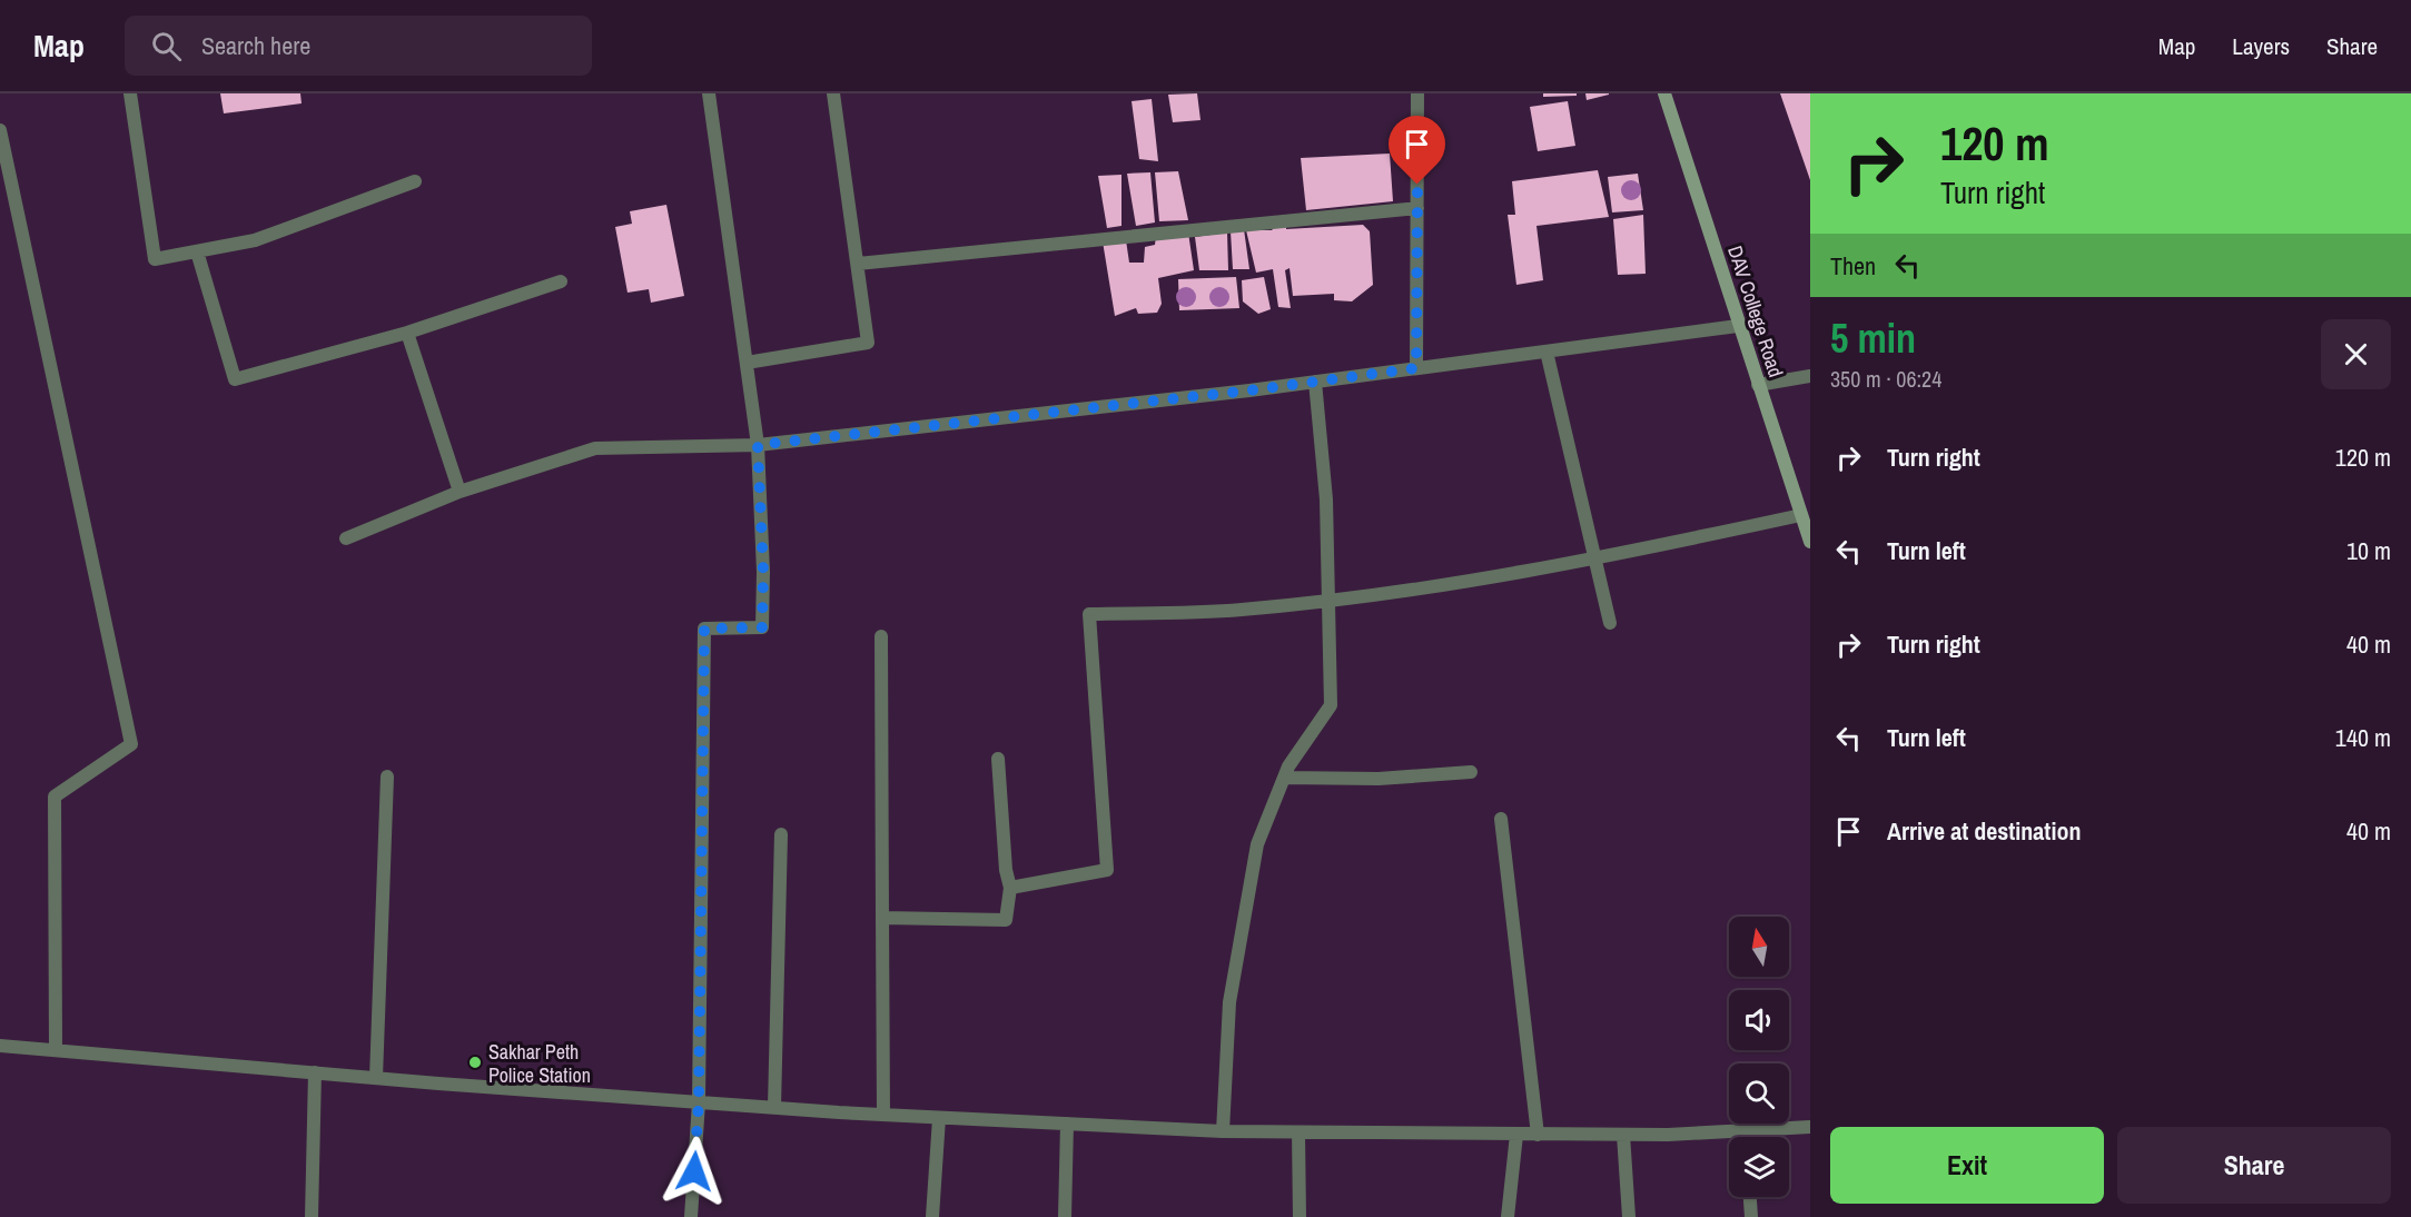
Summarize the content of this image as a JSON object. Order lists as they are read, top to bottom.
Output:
{
  "streets": {
    "street": ["DAV College Road"]
  },
  "places": ["Sakhar Peth Police Station"],
  "north": "top",
  "page": {
    "header": "Map",
    "search": "Search here",
    "nav": ["Map", "Layers", "Share"],
    "turn": ["120 m", "Turn right"],
    "then": "Then",
    "heading": ["5 min", "350 m · 06:24"],
    "list": [
      {
        "name": "Turn right",
        "value": "120 m"
      },
      {
        "name": "Turn left",
        "value": "10 m"
      },
      {
        "name": "Turn right",
        "value": "40 m"
      },
      {
        "name": "Turn left",
        "value": "140 m"
      },
      {
        "name": "Arrive at destination",
        "value": "40 m"
      }
    ],
    "buttons": ["Exit", "Share"]
  }
}
